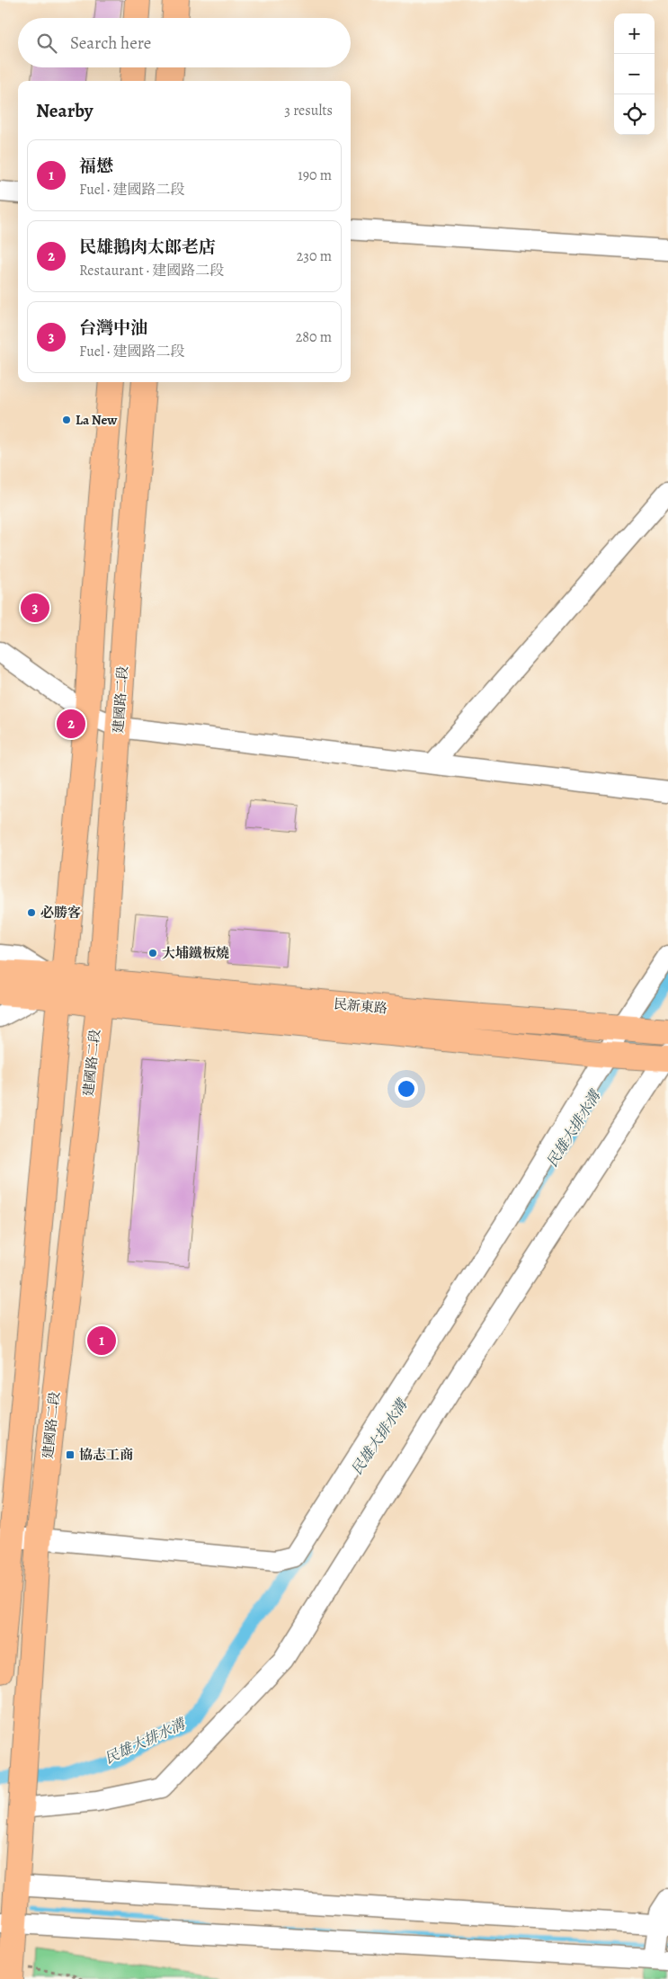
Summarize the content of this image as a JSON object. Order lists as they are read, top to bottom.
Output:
{
  "streets": {
    "main road": ["建國路二段", "民新東路"]
  },
  "crossings": [
    ["建國路二段", "民新東路"]
  ],
  "water": ["民雄大排水溝"],
  "places": {
    "other": ["La New", "必勝客", "大埔鐵板燒"],
    "transit": ["協志工商"]
  },
  "page": {
    "map_buttons": ["+", "−"],
    "search": "Search here",
    "heading": ["Nearby", "3 results"],
    "list": [
      {
        "mark": "1",
        "name": "福懋",
        "note": "Fuel · 建國路二段",
        "value": "190 m"
      },
      {
        "mark": "2",
        "name": "民雄鵝肉太郎老店",
        "note": "Restaurant · 建國路二段",
        "value": "230 m"
      },
      {
        "mark": "3",
        "name": "台灣中油",
        "note": "Fuel · 建國路二段",
        "value": "280 m"
      }
    ],
    "pins": ["3", "2", "1"]
  }
}
